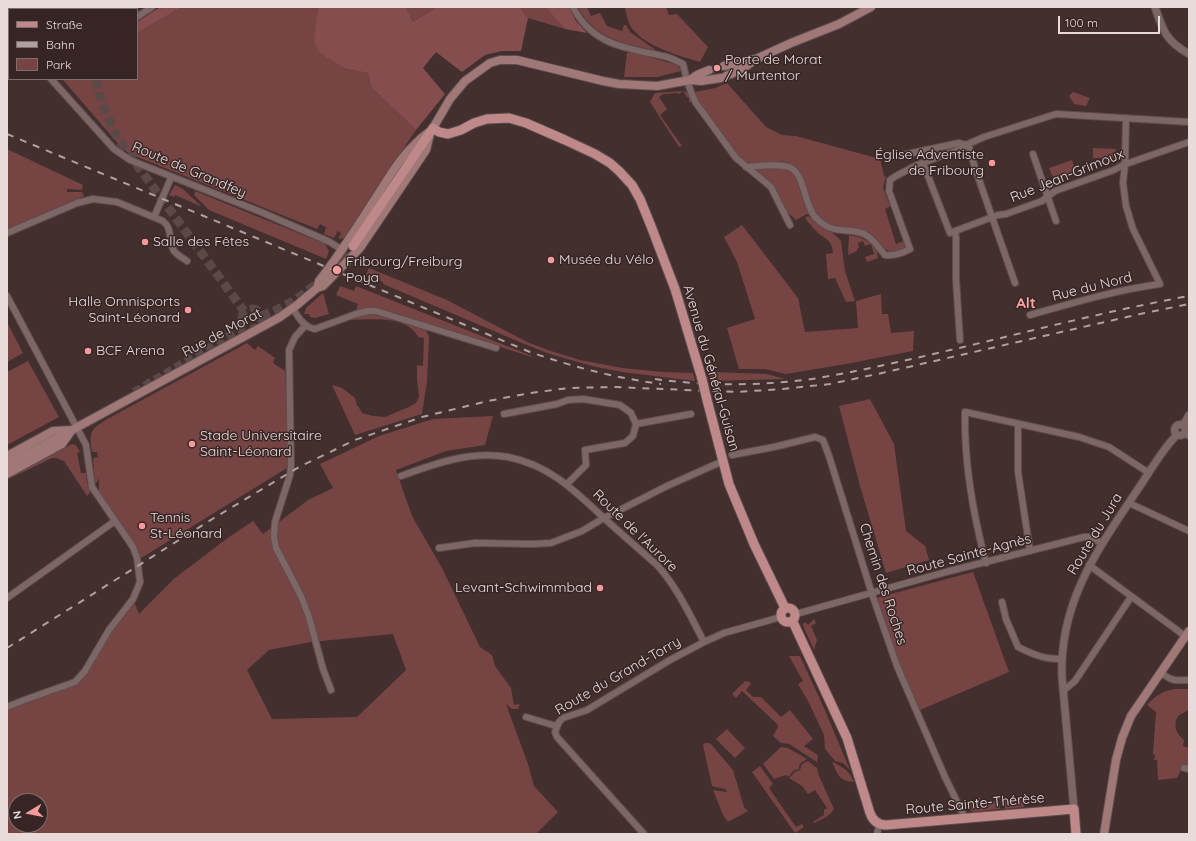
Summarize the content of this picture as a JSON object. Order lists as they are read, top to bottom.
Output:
{
  "streets": {
    "main road": [
      "Rue de Morat",
      "Avenue du Général-Guisan",
      "Route du Jura",
      "Route Sainte-Thérèse"
    ],
    "street": [
      "Route de Grandfey",
      "Rue Jean-Grimoux",
      "Rue du Nord",
      "Route de l'Aurore",
      "Route Sainte-Agnès",
      "Chemin des Roches",
      "Route du Grand-Torry"
    ]
  },
  "crossings": [
    ["Route de Grandfey", "Rue de Morat"],
    ["Rue Jean-Grimoux", "Rue du Nord"],
    ["Rue de Morat", "Avenue du Général-Guisan"],
    ["Avenue du Général-Guisan", "Route Sainte-Agnès"],
    ["Avenue du Général-Guisan", "Route du Grand-Torry"],
    ["Route de l'Aurore", "Route du Grand-Torry"],
    ["Route du Jura", "Route Sainte-Agnès"],
    ["Route du Jura", "Route Sainte-Thérèse"],
    ["Route Sainte-Agnès", "Chemin des Roches"],
    ["Route Sainte-Agnès", "Route du Grand-Torry"],
    ["Chemin des Roches", "Route Sainte-Thérèse"]
  ],
  "districts": ["Alt"],
  "places": [
    "Porte de Morat / Murtentor",
    "Église Adventiste de Fribourg",
    "Salle des Fêtes",
    "Musée du Vélo",
    "Fribourg/Freiburg Poya",
    "Halle Omnisports Saint-Léonard",
    "BCF Arena",
    "Stade Universitaire Saint-Léonard",
    "Tennis St-Léonard",
    "Levant-Schwimmbad"
  ],
  "legend": ["Straße", "Bahn", "Park"],
  "scale_bar": "100 m",
  "north": "left"
}
